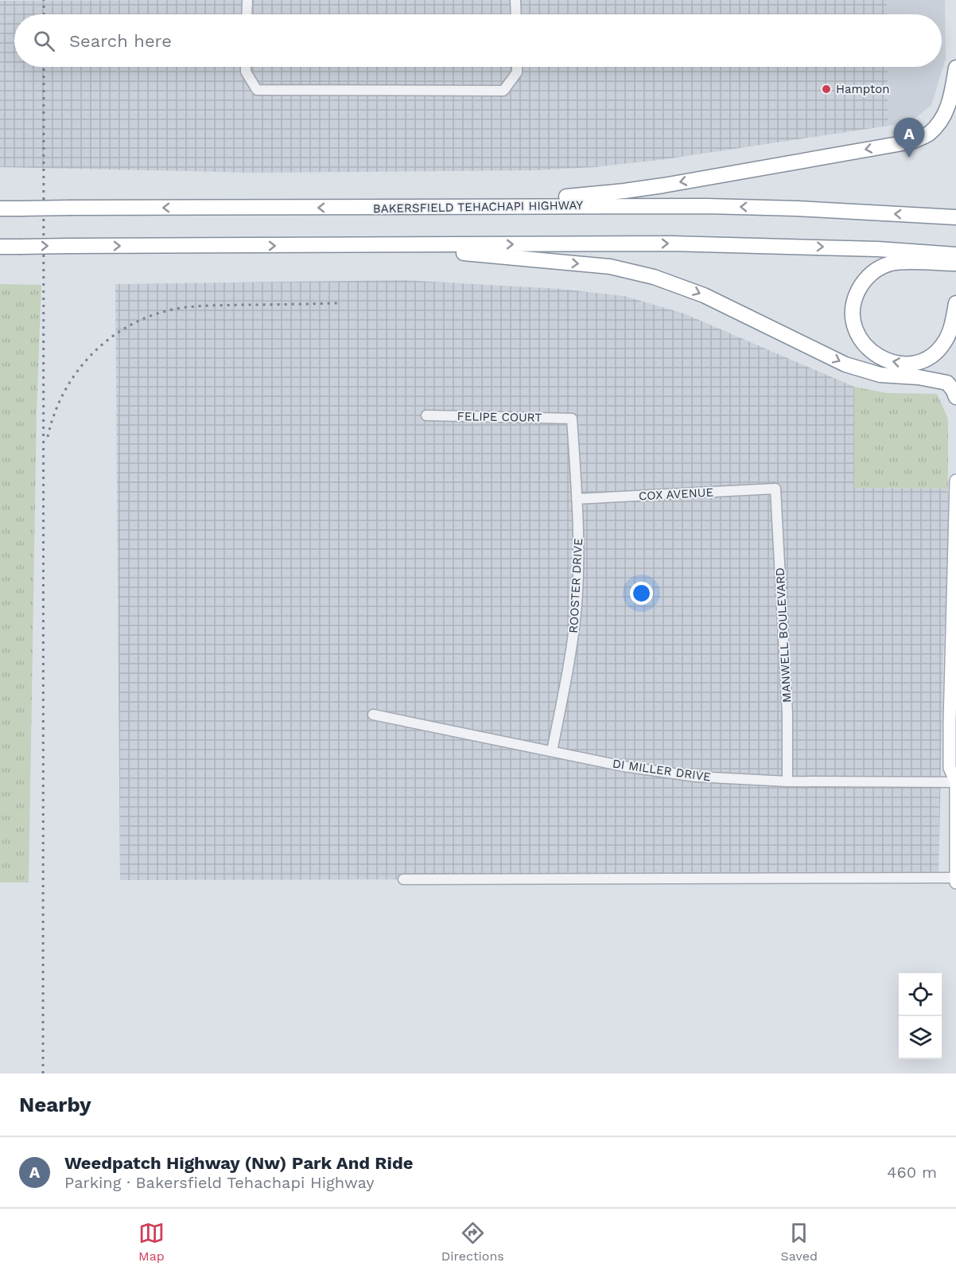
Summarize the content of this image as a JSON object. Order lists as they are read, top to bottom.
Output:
{
  "streets": {
    "highway": ["BAKERSFIELD TEHACHAPI HIGHWAY"],
    "street": [
      "FELIPE COURT",
      "COX AVENUE",
      "ROOSTER DRIVE",
      "MANWELL BOULEVARD",
      "DI MILLER DRIVE"
    ]
  },
  "crossings": [
    ["FELIPE COURT", "ROOSTER DRIVE"],
    ["COX AVENUE", "ROOSTER DRIVE"],
    ["COX AVENUE", "MANWELL BOULEVARD"],
    ["ROOSTER DRIVE", "DI MILLER DRIVE"],
    ["MANWELL BOULEVARD", "DI MILLER DRIVE"]
  ],
  "places": ["Hampton"],
  "page": {
    "search": "Search here",
    "pins": "A",
    "heading": "Nearby",
    "list": [
      {
        "mark": "A",
        "name": "Weedpatch Highway (Nw) Park And Ride",
        "note": "Parking · Bakersfield Tehachapi Highway",
        "value": "460 m"
      }
    ],
    "nav": ["Map", "Directions", "Saved"]
  }
}
